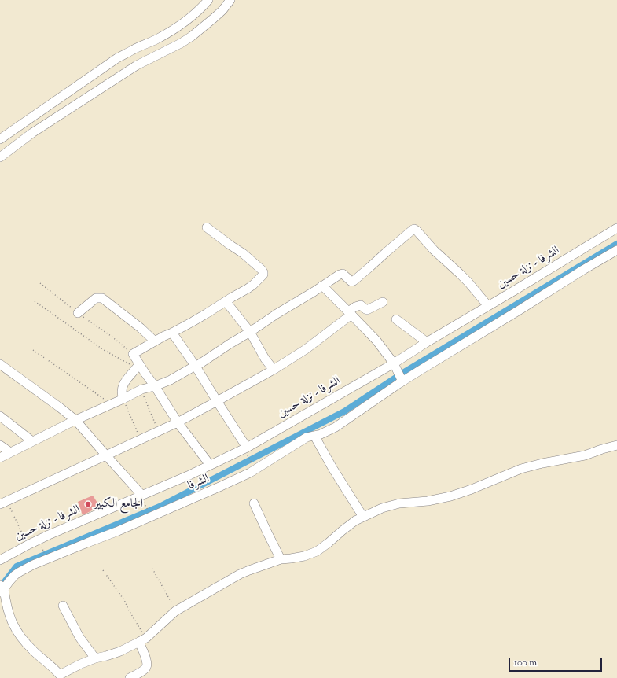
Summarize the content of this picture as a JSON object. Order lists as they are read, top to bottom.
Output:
{
  "streets": {
    "street": ["الشرفا - نزلة حسين", "الشرفا"]
  },
  "places": ["الجامع الكبير"],
  "scale_bar": "100 m"
}
